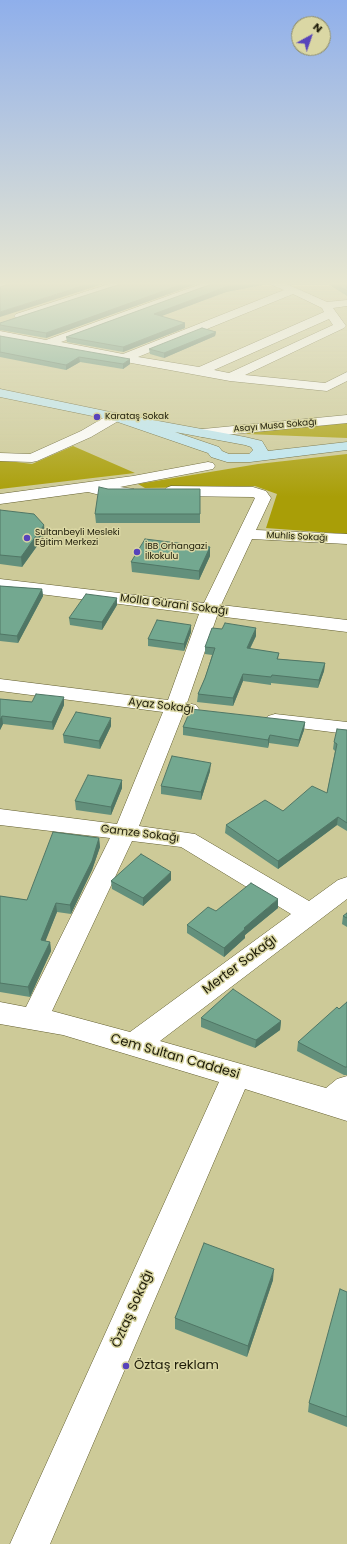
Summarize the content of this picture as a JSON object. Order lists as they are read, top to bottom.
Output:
{
  "streets": {
    "street": [
      "Asayı Musa Sokağı",
      "Muhlis Sokağı",
      "Molla Gürani Sokağı",
      "Ayaz Sokağı",
      "Gamze Sokağı",
      "Merter Sokağı",
      "Cem Sultan Caddesi",
      "Öztaş Sokağı"
    ]
  },
  "crossings": [
    ["Gamze Sokağı", "Merter Sokağı"],
    ["Merter Sokağı", "Cem Sultan Caddesi"],
    ["Cem Sultan Caddesi", "Öztaş Sokağı"]
  ],
  "places": [
    "Karataş Sokak",
    "Sultanbeyli Mesleki Eğitim Merkezi",
    "İBB Orhangazi İlkokulu",
    "Öztaş reklam"
  ],
  "north": "top right"
}
